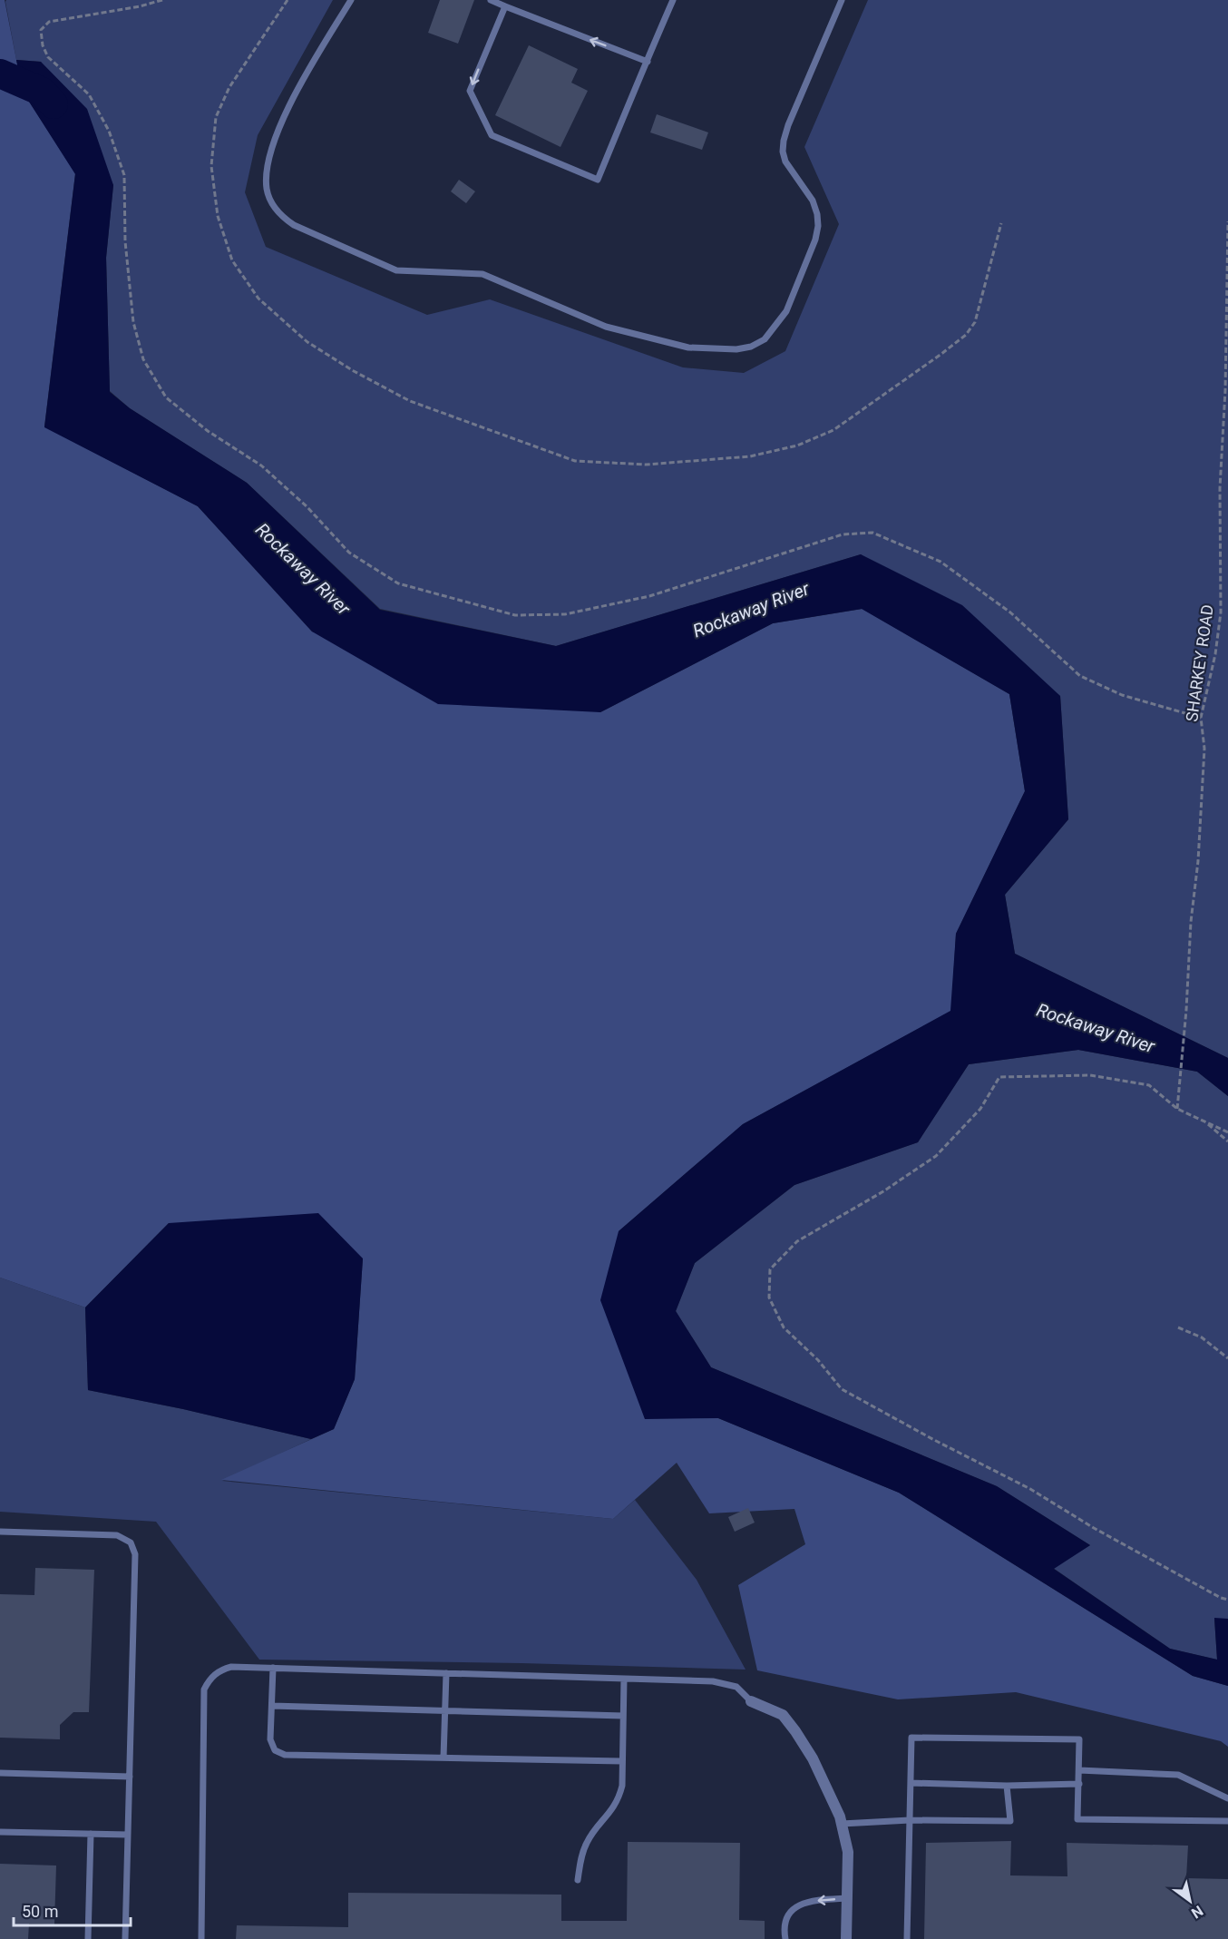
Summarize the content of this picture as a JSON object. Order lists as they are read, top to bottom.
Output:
{
  "streets": {
    "path": ["SHARKEY ROAD"]
  },
  "water": ["Rockaway River"],
  "scale_bar": "50 m",
  "north": "bottom right"
}
